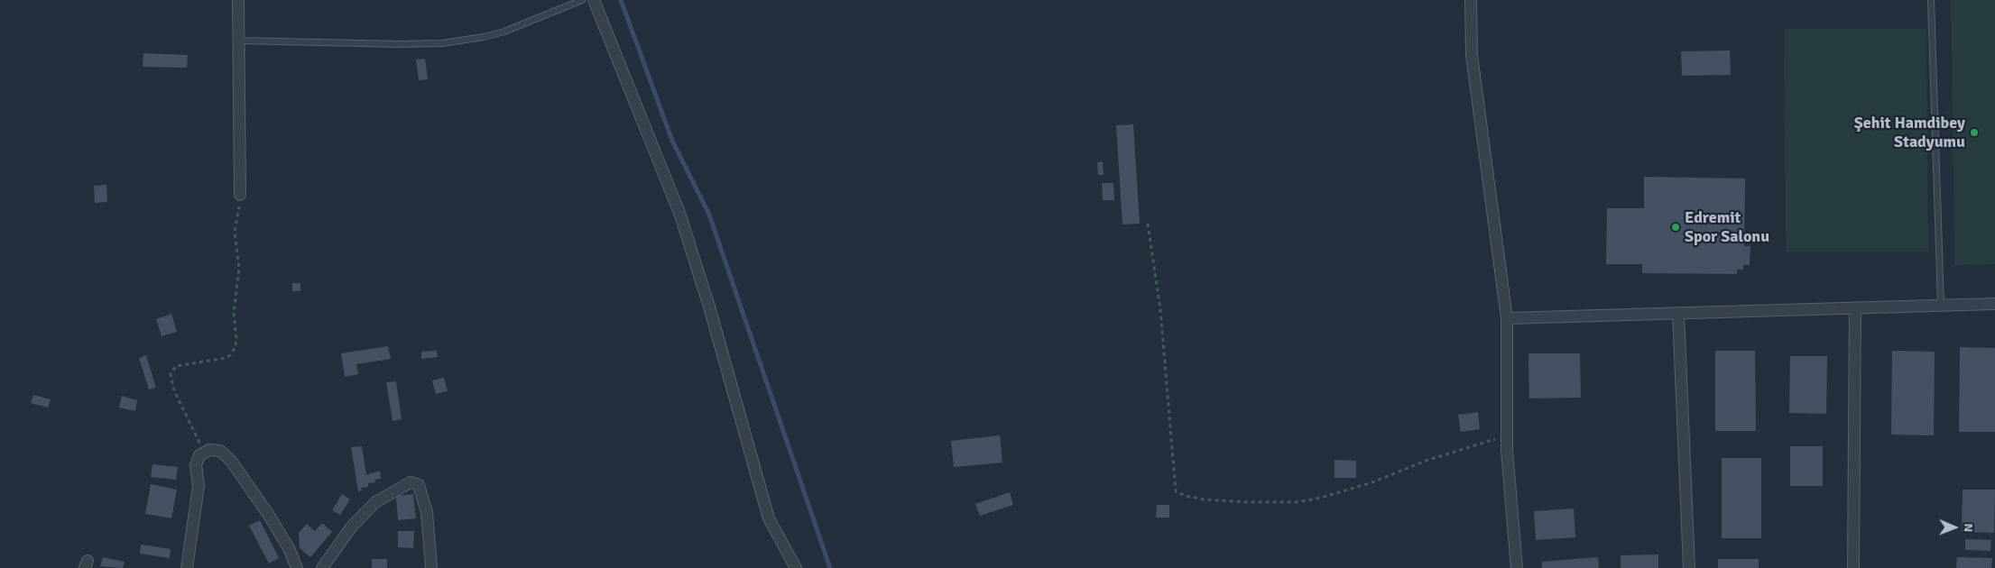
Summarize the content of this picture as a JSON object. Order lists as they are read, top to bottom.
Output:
{
  "places": ["Şehit Hamdibey Stadyumu", "Edremit Spor Salonu"],
  "north": "right"
}
